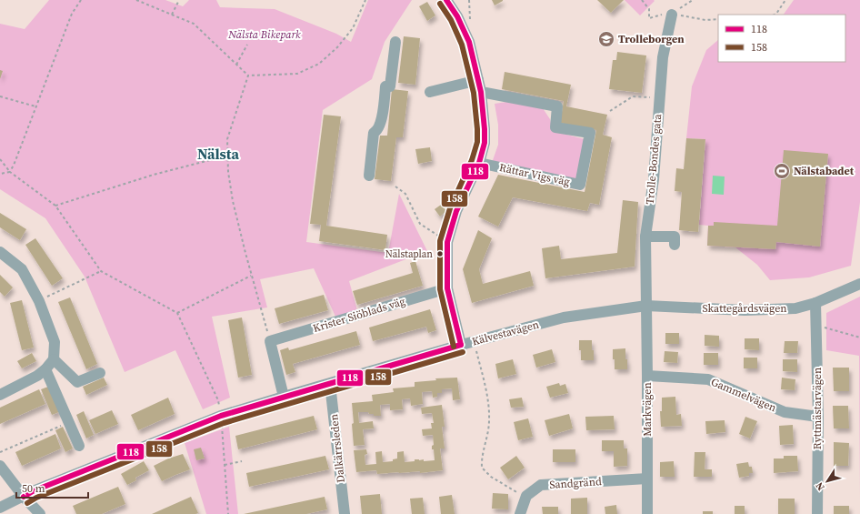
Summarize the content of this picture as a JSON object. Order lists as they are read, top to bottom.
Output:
{
  "streets": {
    "street": [
      "Trolle-Bondes gata",
      "Rättar Vigs väg",
      "Skattegårdsvägen",
      "Krister Siöblads väg",
      "Kälvestavägen",
      "Gammelvägen",
      "Ryttmästarvägen",
      "Markvägen",
      "Dalkärrsleden",
      "Sandgränd"
    ]
  },
  "crossings": [
    ["Trolle-Bondes gata", "Skattegårdsvägen"],
    ["Trolle-Bondes gata", "Kälvestavägen"],
    ["Trolle-Bondes gata", "Markvägen"],
    ["Skattegårdsvägen", "Kälvestavägen"],
    ["Skattegårdsvägen", "Ryttmästarvägen"],
    ["Skattegårdsvägen", "Markvägen"],
    ["Kälvestavägen", "Markvägen"],
    ["Kälvestavägen", "Dalkärrsleden"],
    ["Gammelvägen", "Ryttmästarvägen"],
    ["Gammelvägen", "Markvägen"],
    ["Markvägen", "Sandgränd"]
  ],
  "districts": ["Nälsta"],
  "parks": ["Nälsta Bikepark"],
  "places": {
    "school or university": ["Trolleborgen"],
    "sports": ["Nälstabadet"],
    "other": ["Nälstaplan"]
  },
  "lines": ["transit line 118", "transit line 158"],
  "legend": ["118", "158"],
  "scale_bar": "50 m",
  "north": "bottom left"
}
